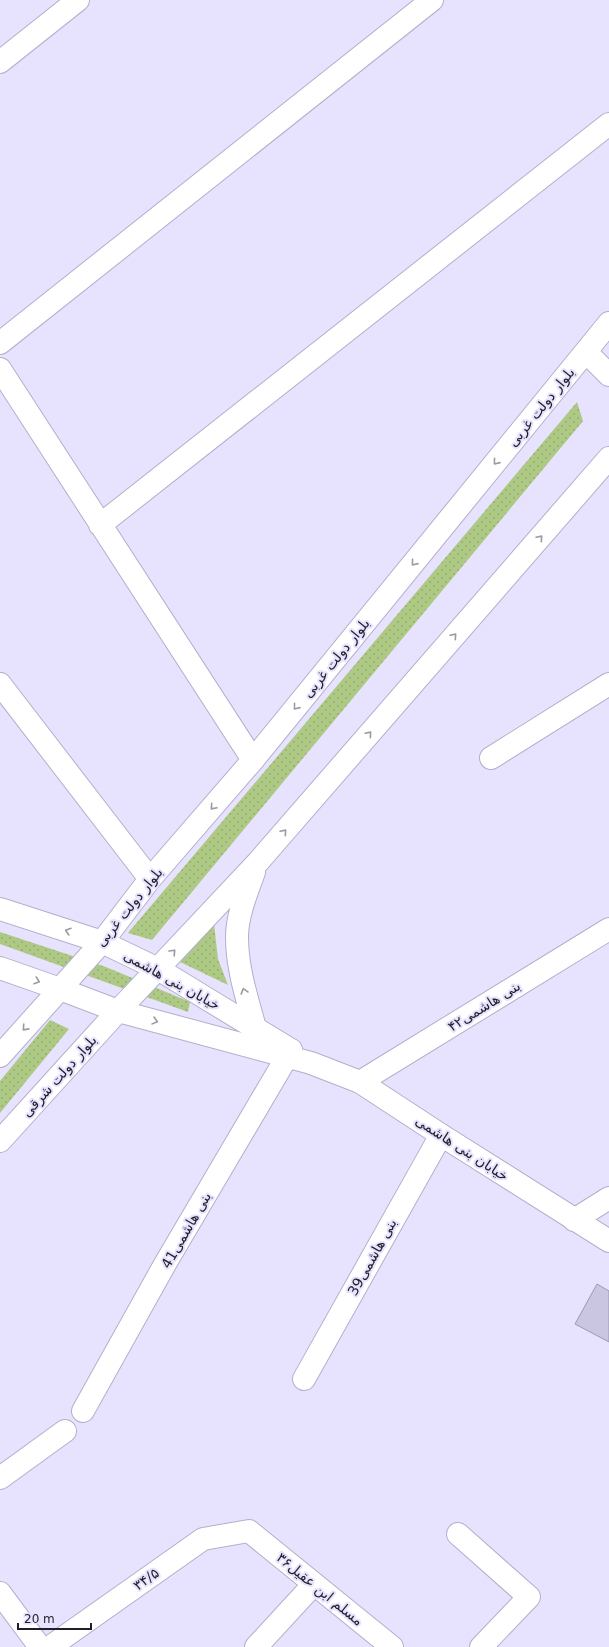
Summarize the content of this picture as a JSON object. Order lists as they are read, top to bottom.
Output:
{
  "streets": {
    "street": [
      "بلوار دولت غربی",
      "خیابان بنی هاشمی",
      "بنی هاشمی۴۲",
      "بلوار دولت شرقی",
      "بنی هاشمی41",
      "بنی هاشمی39",
      "۳۴/۵",
      "مسلم ابن عقیل۳۶"
    ]
  },
  "crossings": [
    ["بلوار دولت غربی", "خیابان بنی هاشمی"],
    ["خیابان بنی هاشمی", "بنی هاشمی۴۲"],
    ["خیابان بنی هاشمی", "بلوار دولت شرقی"],
    ["خیابان بنی هاشمی", "بنی هاشمی41"],
    ["خیابان بنی هاشمی", "بنی هاشمی39"],
    ["۳۴/۵", "مسلم ابن عقیل۳۶"]
  ],
  "scale_bar": "20 m"
}
